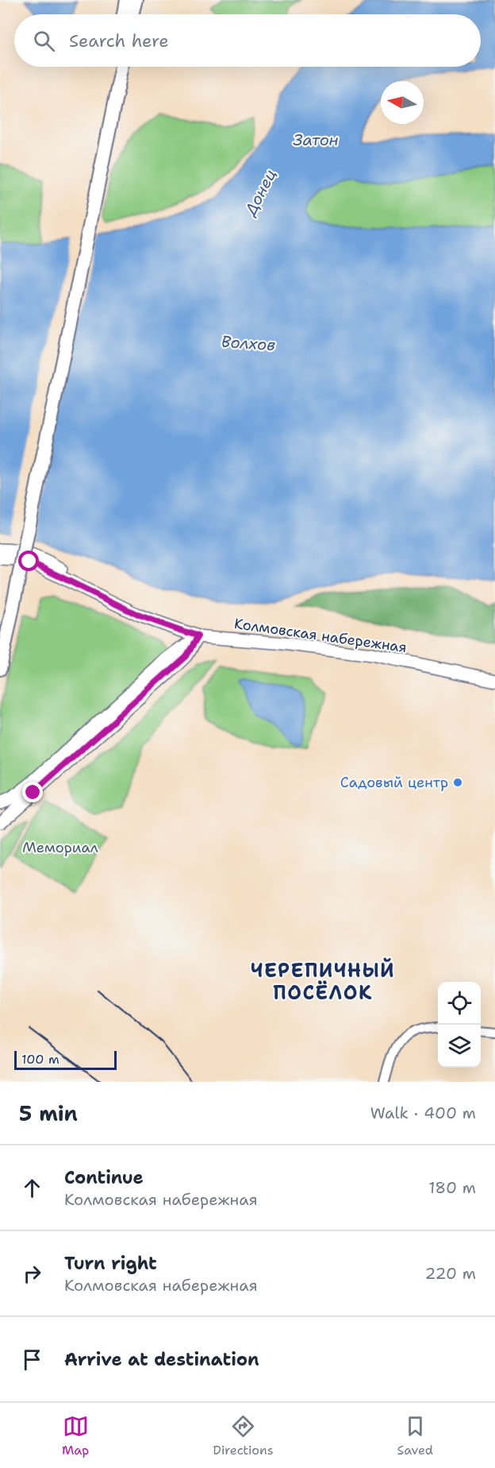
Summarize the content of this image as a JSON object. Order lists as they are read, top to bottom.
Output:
{
  "streets": {
    "main road": ["Колмовская набережная"]
  },
  "districts": ["ЧЕРЕПИЧНЫЙ ПОСЁЛОК"],
  "water": ["Затон", "Донец", "Волхов"],
  "parks": ["Мемориал"],
  "places": ["Садовый центр"],
  "scale_bar": "100 m",
  "north": "left",
  "page": {
    "search": "Search here",
    "scale": "100 m",
    "heading": ["5 min", "Walk · 400 m"],
    "list": [
      ["Continue", "Колмовская набережная", "180 m"],
      ["Turn right", "Колмовская набережная", "220 m"],
      "Arrive at destination"
    ],
    "nav": ["Map", "Directions", "Saved"]
  }
}
